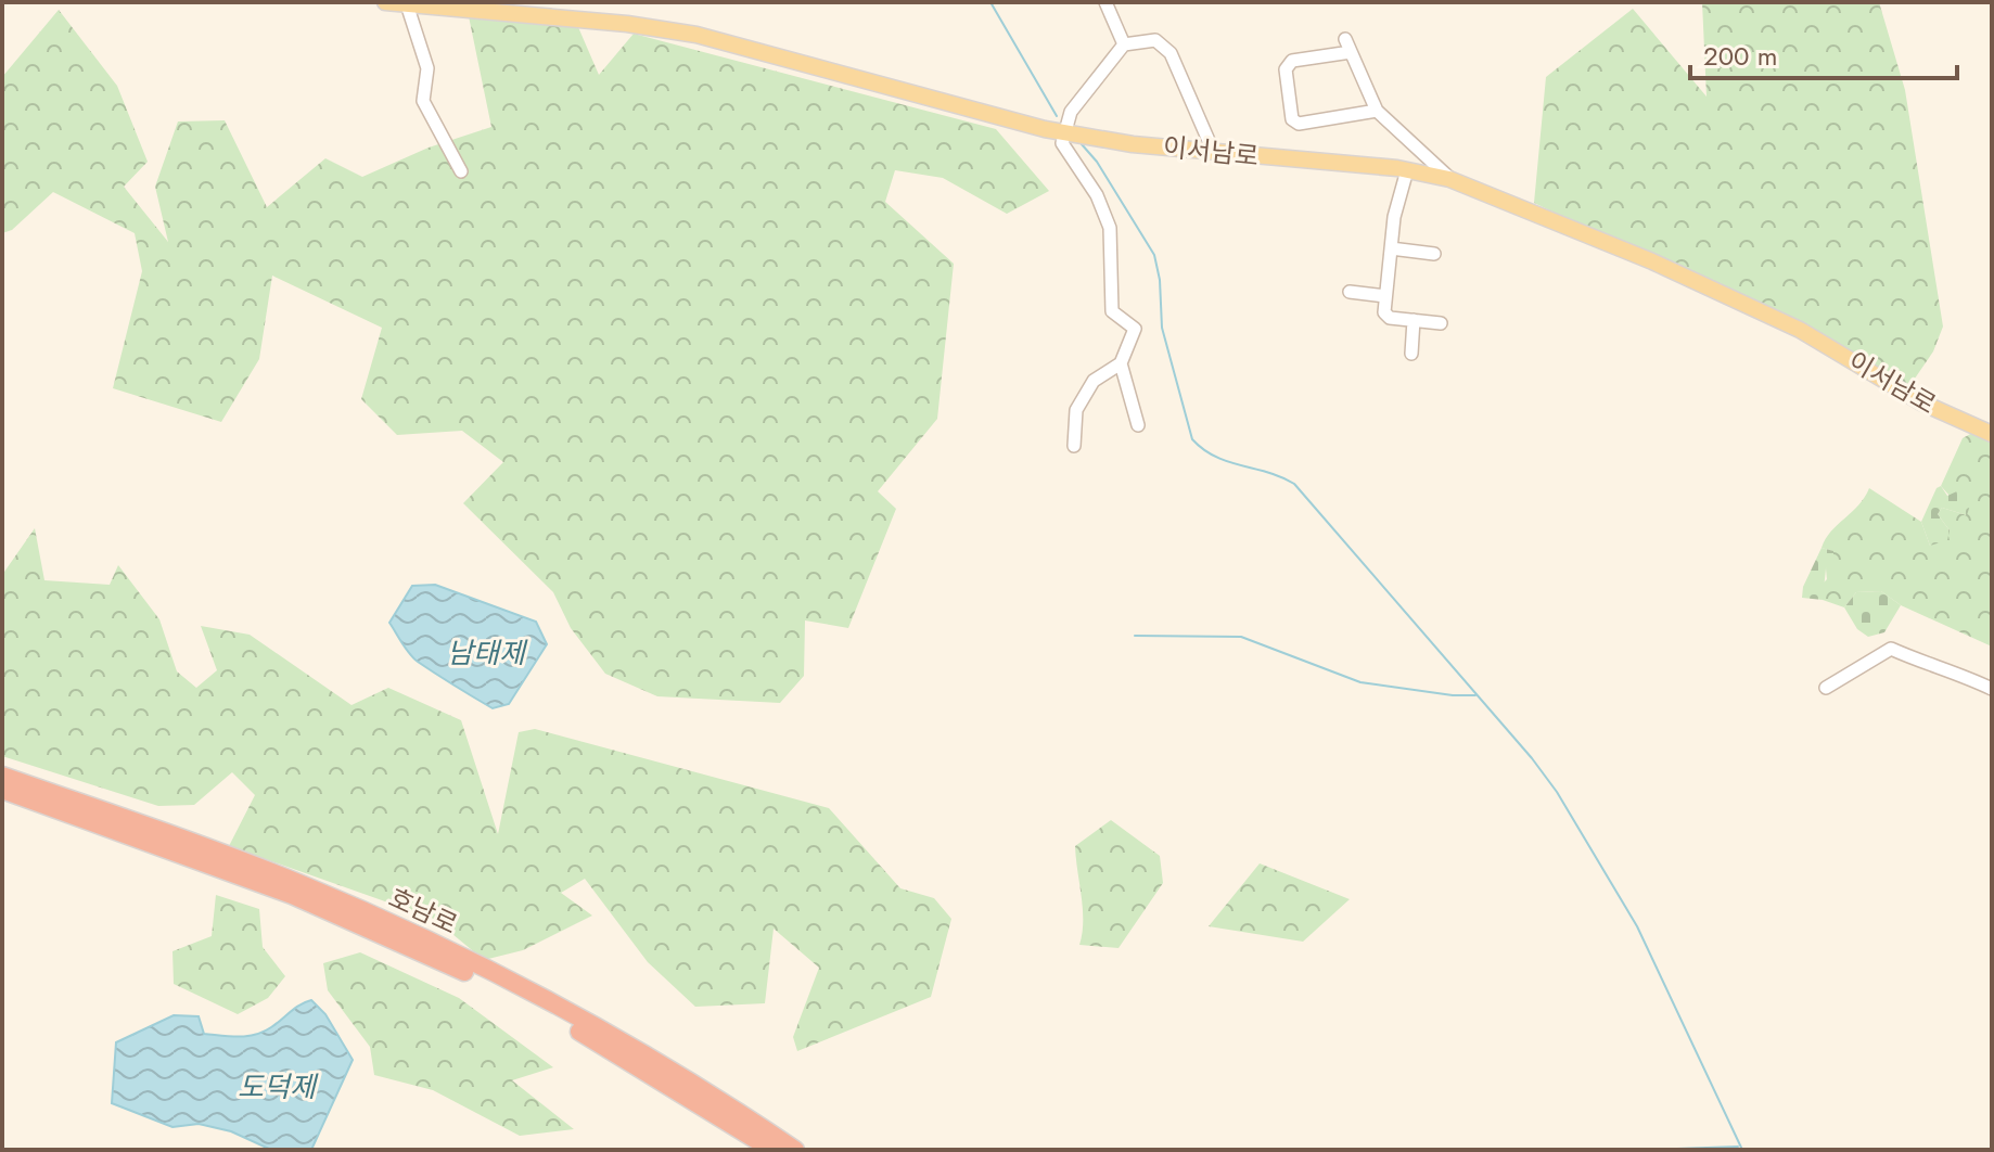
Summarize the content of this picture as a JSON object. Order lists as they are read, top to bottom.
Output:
{
  "streets": {
    "highway": ["호남로"],
    "main road": ["이서남로"]
  },
  "water": ["남태제", "도덕제"],
  "scale_bar": "200 m"
}
